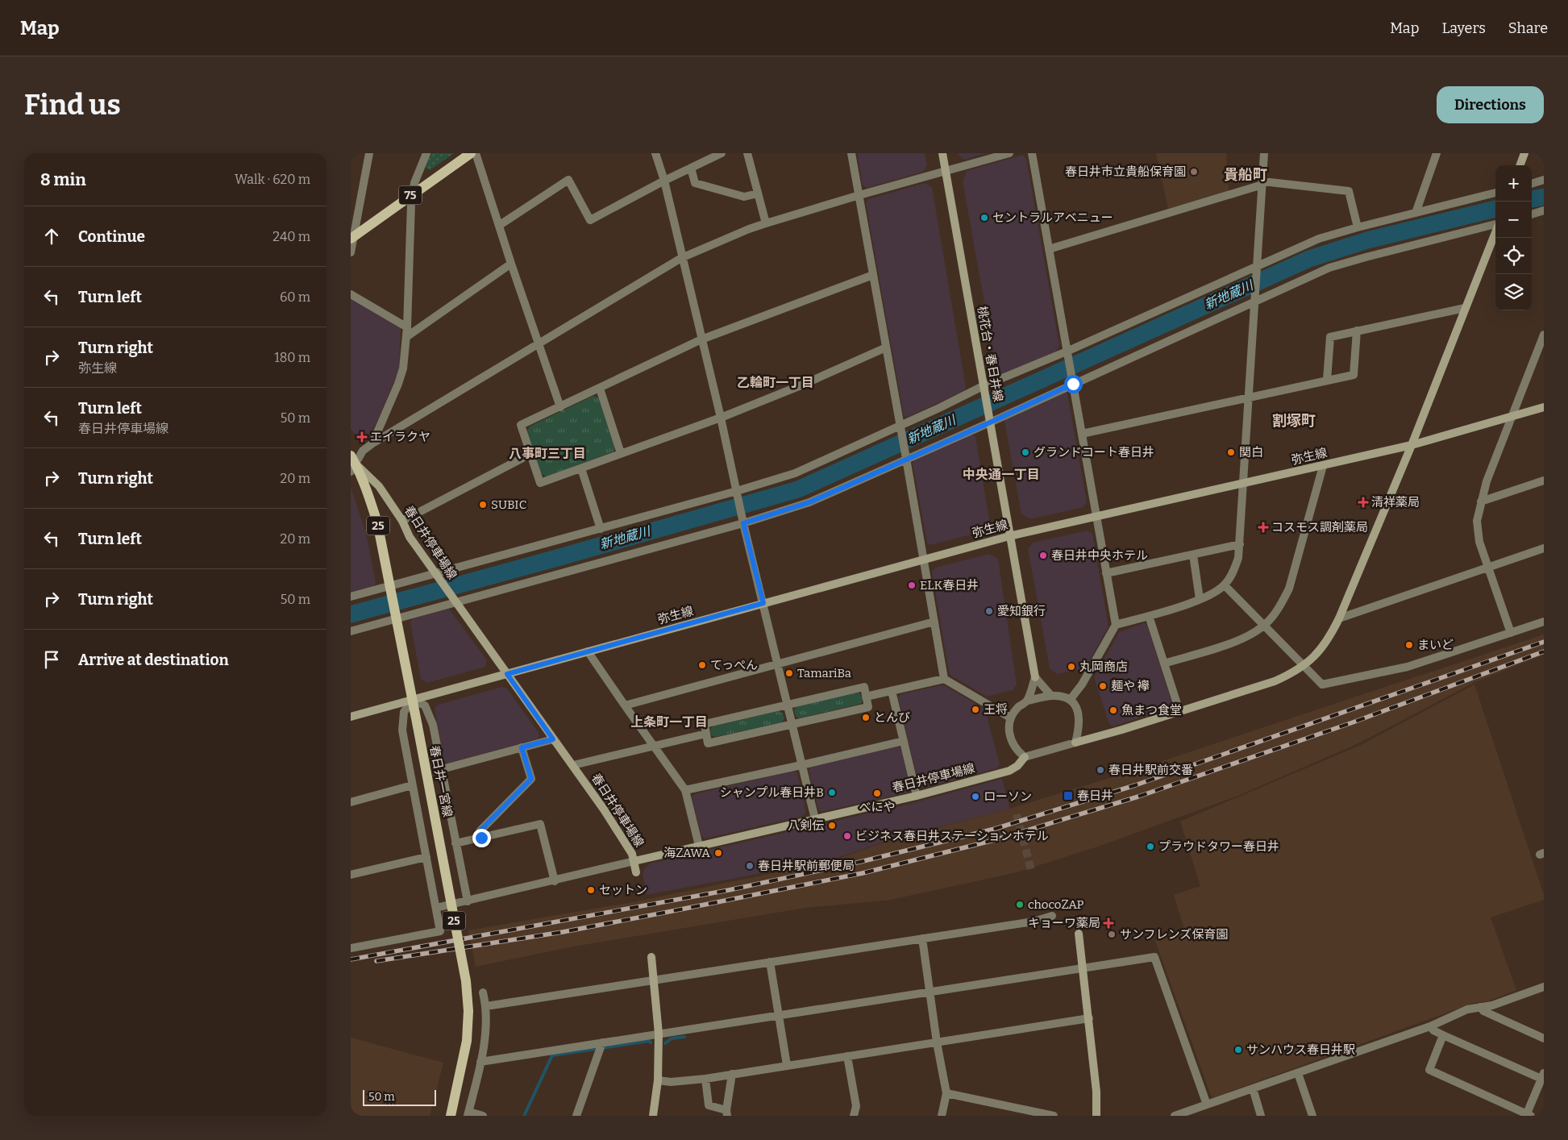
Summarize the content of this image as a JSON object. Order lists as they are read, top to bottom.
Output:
{
  "streets": {
    "main road": ["75", "25", "春日井一宮線"],
    "street": ["桃花台・春日井線", "弥生線", "春日井停車場線"]
  },
  "crossings": [
    ["桃花台・春日井線", "弥生線"],
    ["弥生線", "春日井停車場線"],
    ["弥生線", "春日井一宮線"],
    ["春日井停車場線", "春日井一宮線"]
  ],
  "districts": [
    "貴船町",
    "乙輪町一丁目",
    "割塚町",
    "八事町三丁目",
    "中央通一丁目",
    "上条町一丁目"
  ],
  "water": ["新地蔵川"],
  "places": {
    "other": [
      "春日井市立貴船保育園",
      "セントラルアベニュー",
      "グランドコート春日井",
      "関白",
      "SUBIC",
      "春日井中央ホテル",
      "ELK春日井",
      "愛知銀行",
      "まいど",
      "てっぺん",
      "丸岡商店",
      "TamariBa",
      "麺や 襷",
      "王将",
      "魚まつ食堂",
      "とんび",
      "春日井駅前交番",
      "シャンプル春日井B",
      "べにや",
      "ローソン",
      "八剣伝",
      "ビジネス春日井ステーションホテル",
      "プラウドタワー春日井",
      "海ZAWA",
      "春日井駅前郵便局",
      "セットン",
      "chocoZAP",
      "サンフレンズ保育園",
      "サンハウス春日井駅"
    ],
    "health": [
      "エイラクヤ",
      "清祥薬局",
      "コスモス調剤薬局",
      "キョーワ薬局"
    ],
    "transit": ["春日井"]
  },
  "scale_bar": "50 m",
  "page": {
    "header": "Map",
    "nav": ["Map", "Layers", "Share"],
    "buttons": "Directions",
    "title": "Find us",
    "heading": ["8 min", "Walk · 620 m"],
    "map_buttons": ["+", "−"],
    "list": [
      ["Continue", "240 m"],
      ["Turn left", "60 m"],
      ["Turn right", "弥生線", "180 m"],
      ["Turn left", "春日井停車場線", "50 m"],
      ["Turn right", "20 m"],
      ["Turn left", "20 m"],
      ["Turn right", "50 m"],
      "Arrive at destination"
    ],
    "scale": "50 m"
  }
}
